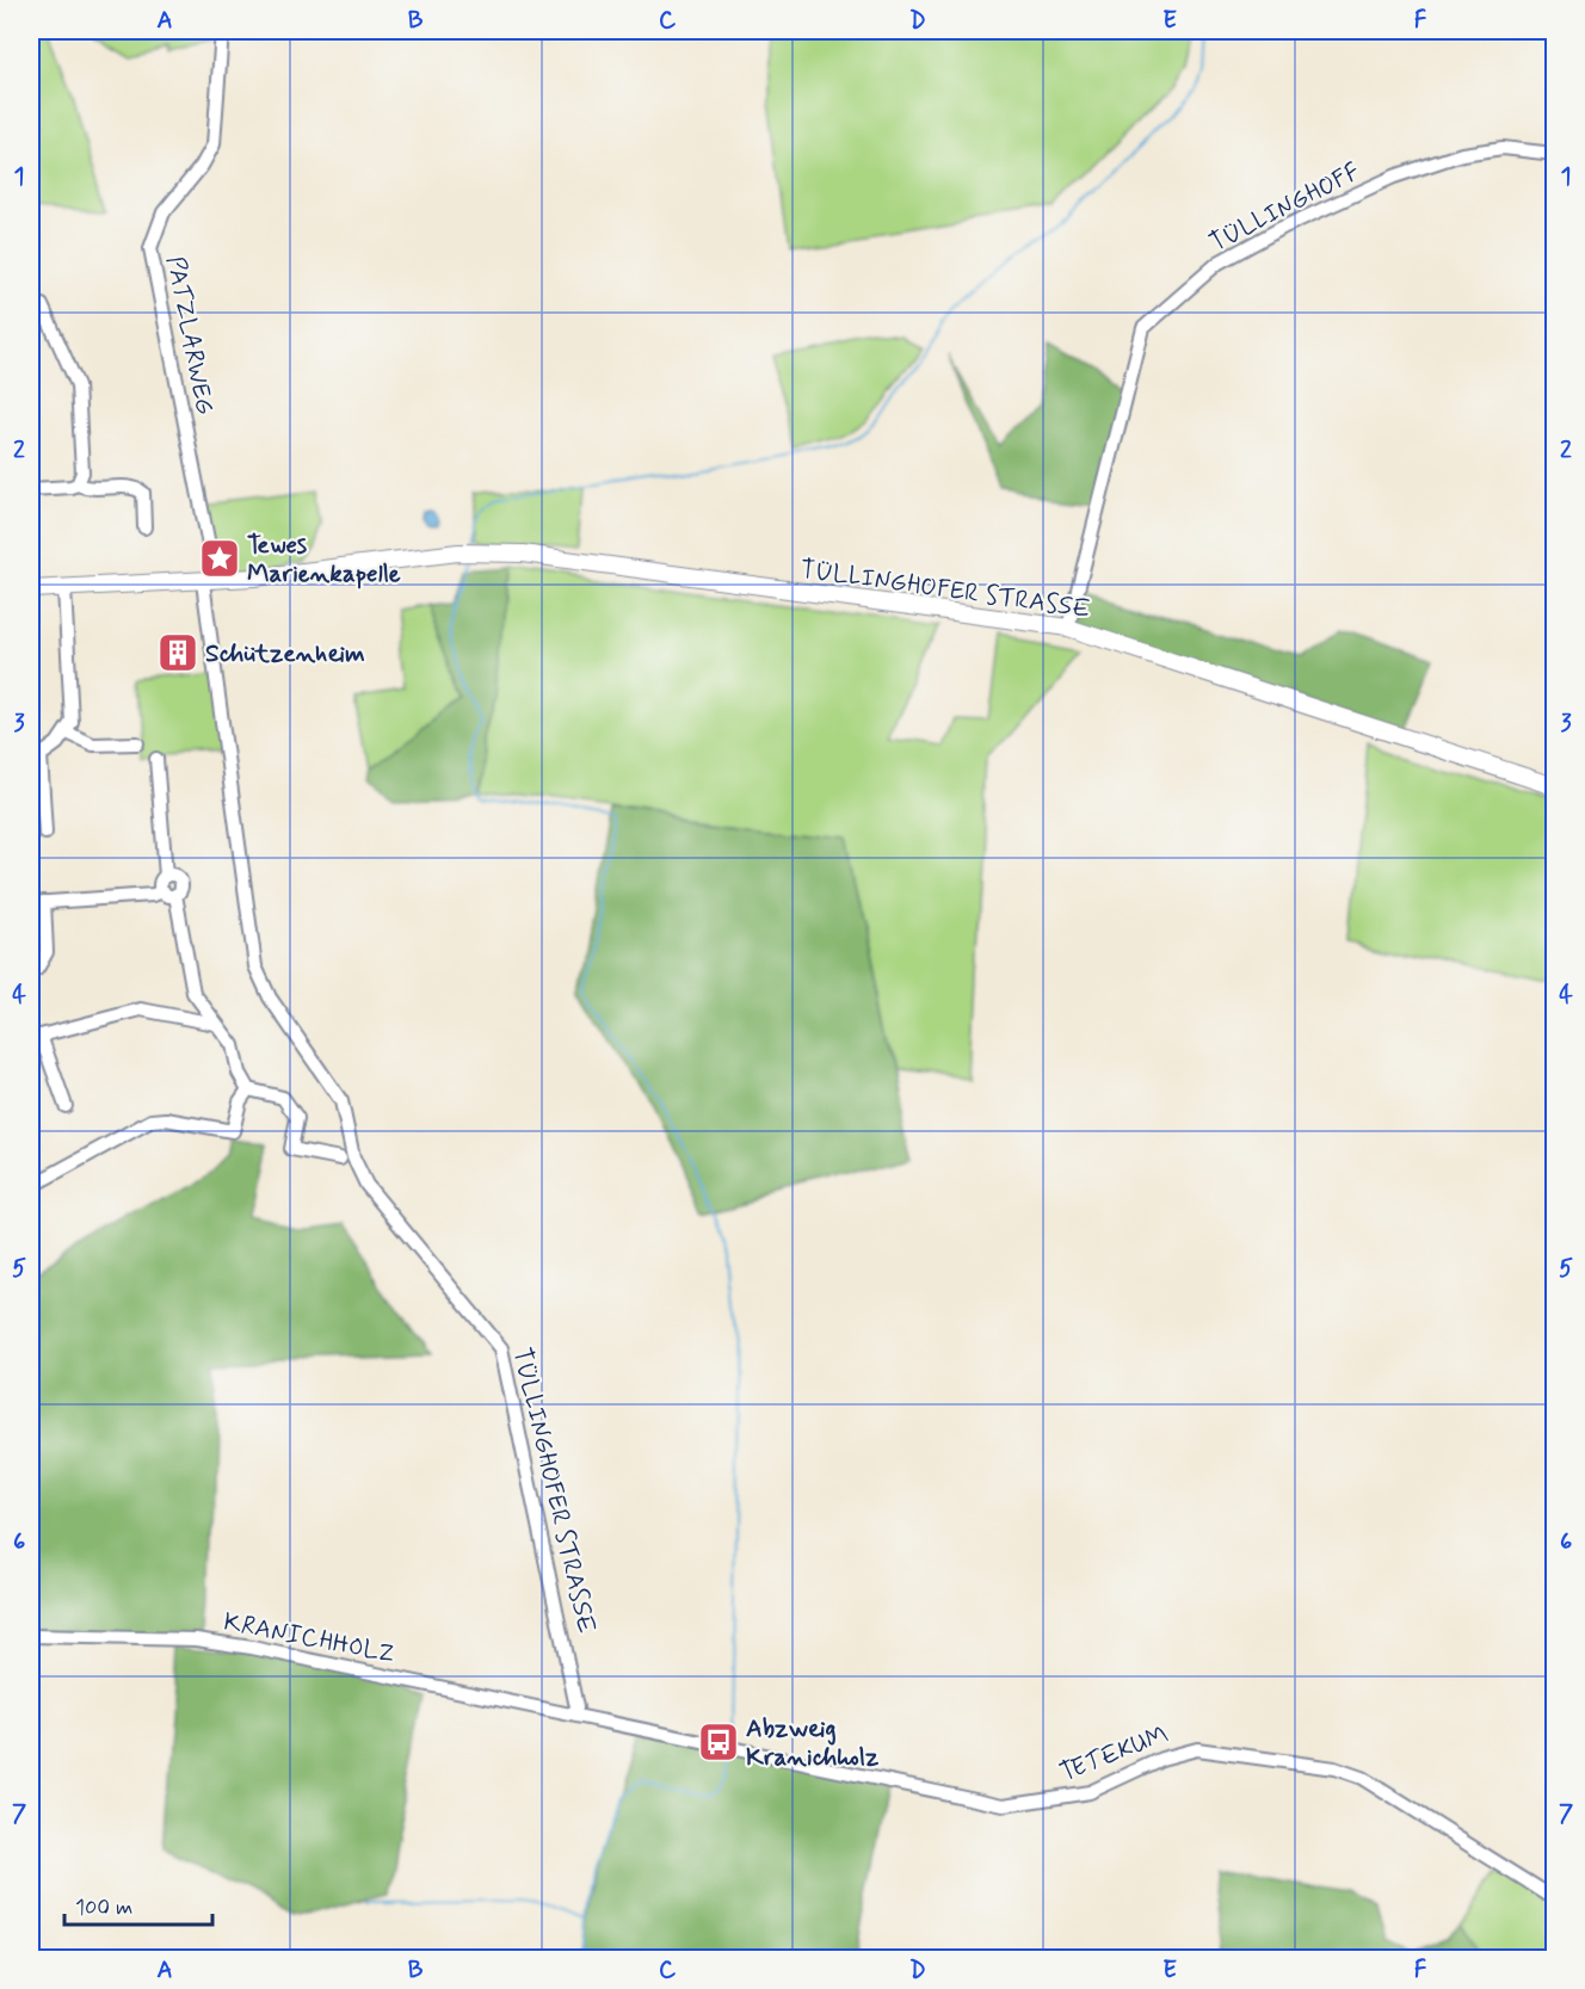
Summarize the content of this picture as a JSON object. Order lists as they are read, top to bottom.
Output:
{
  "streets": {
    "main road": ["TÜLLINGHOFER STRASSE"],
    "street": [
      "TÜLLINGHOFF",
      "PATZLARWEG",
      "KRANICHHOLZ",
      "TETEKUM"
    ]
  },
  "crossings": [
    ["TÜLLINGHOFF", "TÜLLINGHOFER STRASSE"],
    ["PATZLARWEG", "TÜLLINGHOFER STRASSE"],
    ["TÜLLINGHOFER STRASSE", "KRANICHHOLZ"],
    ["TÜLLINGHOFER STRASSE", "TETEKUM"],
    ["KRANICHHOLZ", "TETEKUM"]
  ],
  "places": {
    "place": ["Tewes Marienkapelle"],
    "building": ["Schützenheim"],
    "bus stop": ["Abzweig Kranichholz"]
  },
  "scale_bar": "100 m",
  "grid": {
    "columns": [
      "A",
      "B",
      "C",
      "D",
      "E",
      "F"
    ],
    "rows": [
      "1",
      "2",
      "3",
      "4",
      "5",
      "6",
      "7"
    ]
  }
}
